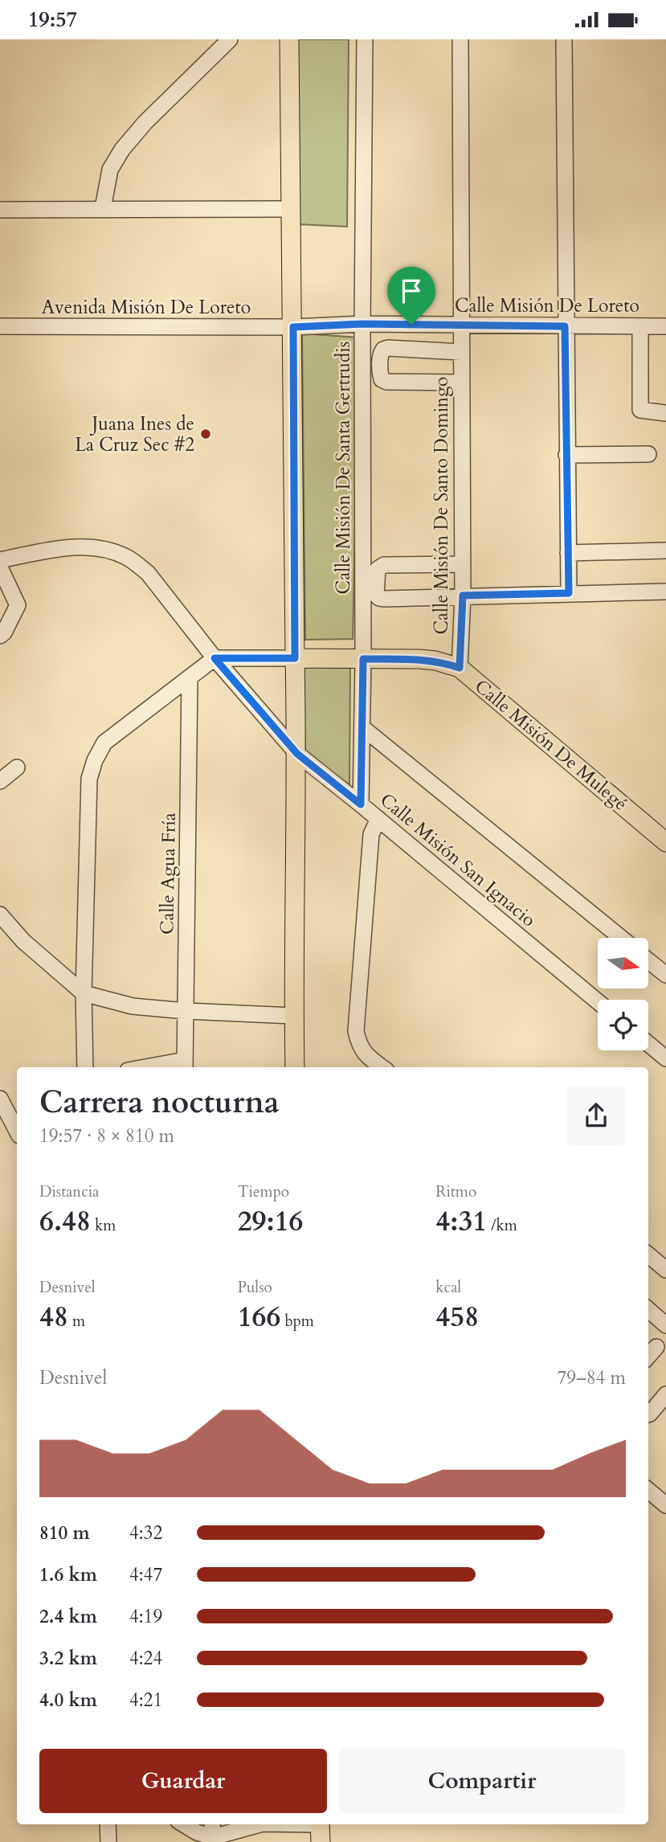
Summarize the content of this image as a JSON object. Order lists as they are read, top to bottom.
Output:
{
  "streets": {
    "main road": ["Calle Misión De Mulegé"],
    "street": [
      "Calle Misión De Loreto",
      "Avenida Misión De Loreto",
      "Calle Misión De Santa Gertrudis",
      "Calle Misión De Santo Domingo",
      "Calle Misión San Ignacio",
      "Calle Agua Fría"
    ]
  },
  "crossings": [
    ["Calle Misión De Loreto", "Avenida Misión De Loreto"],
    ["Calle Misión De Loreto", "Calle Misión De Santa Gertrudis"],
    ["Calle Misión De Loreto", "Calle Misión De Santo Domingo"],
    ["Calle Misión De Santa Gertrudis", "Calle Misión De Mulegé"],
    ["Calle Misión De Santa Gertrudis", "Calle Misión San Ignacio"],
    ["Calle Misión De Santo Domingo", "Calle Misión De Mulegé"]
  ],
  "places": ["Juana Ines de La Cruz Sec #2"],
  "north": "right",
  "page": {
    "status": "19:57",
    "heading": ["Carrera nocturna", "19:57 · 8 × 810 m"],
    "stats": [
      ["Distancia", "6.48 km"],
      ["Tiempo", "29:16"],
      ["Ritmo", "4:31 /km"],
      ["Desnivel", "48 m"],
      ["Pulso", "166 bpm"],
      ["kcal", "458"]
    ],
    "chart": ["Desnivel", "79–84 m"],
    "list": [
      {
        "name": "810 m",
        "note": "4:32"
      },
      {
        "name": "1.6 km",
        "note": "4:47"
      },
      {
        "name": "2.4 km",
        "note": "4:19"
      },
      {
        "name": "3.2 km",
        "note": "4:24"
      },
      {
        "name": "4.0 km",
        "note": "4:21"
      }
    ],
    "buttons": ["Guardar", "Compartir"]
  }
}
